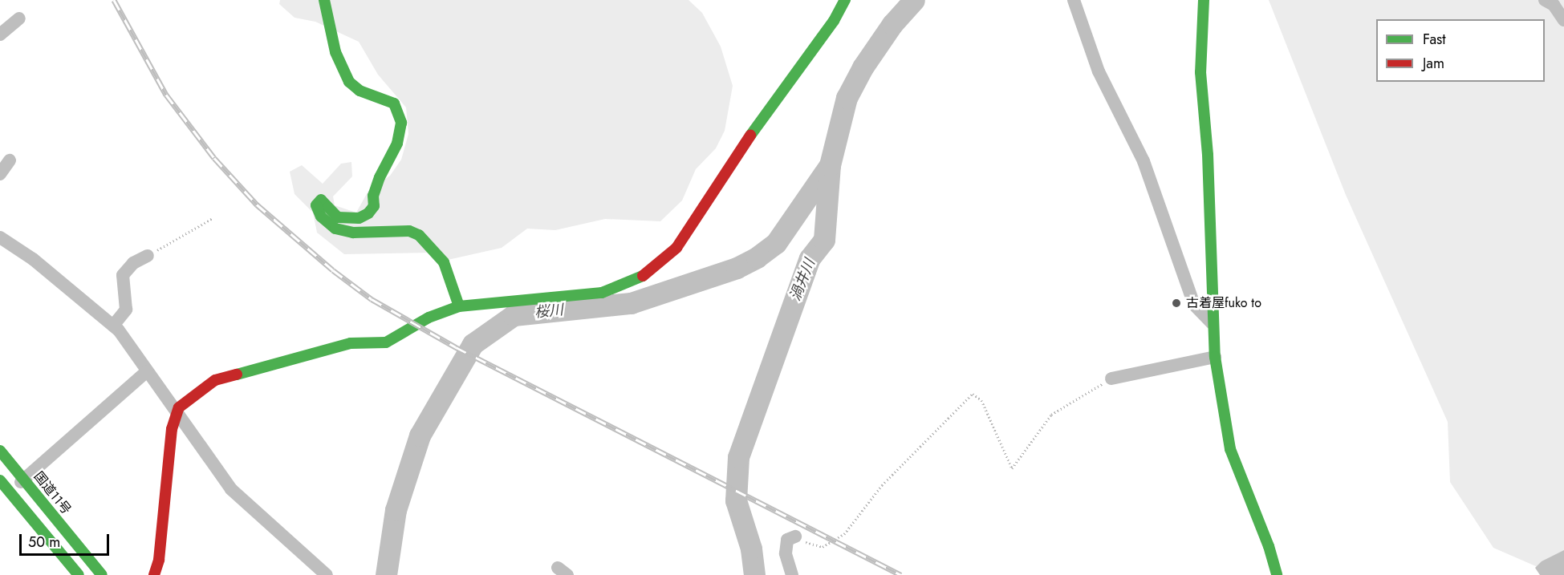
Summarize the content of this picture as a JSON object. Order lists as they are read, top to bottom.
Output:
{
  "streets": {
    "main road": ["国道11号"]
  },
  "water": ["渦井川", "桜川"],
  "places": ["古着屋fuko to"],
  "legend": ["Fast", "Jam"],
  "scale_bar": "50 m"
}
